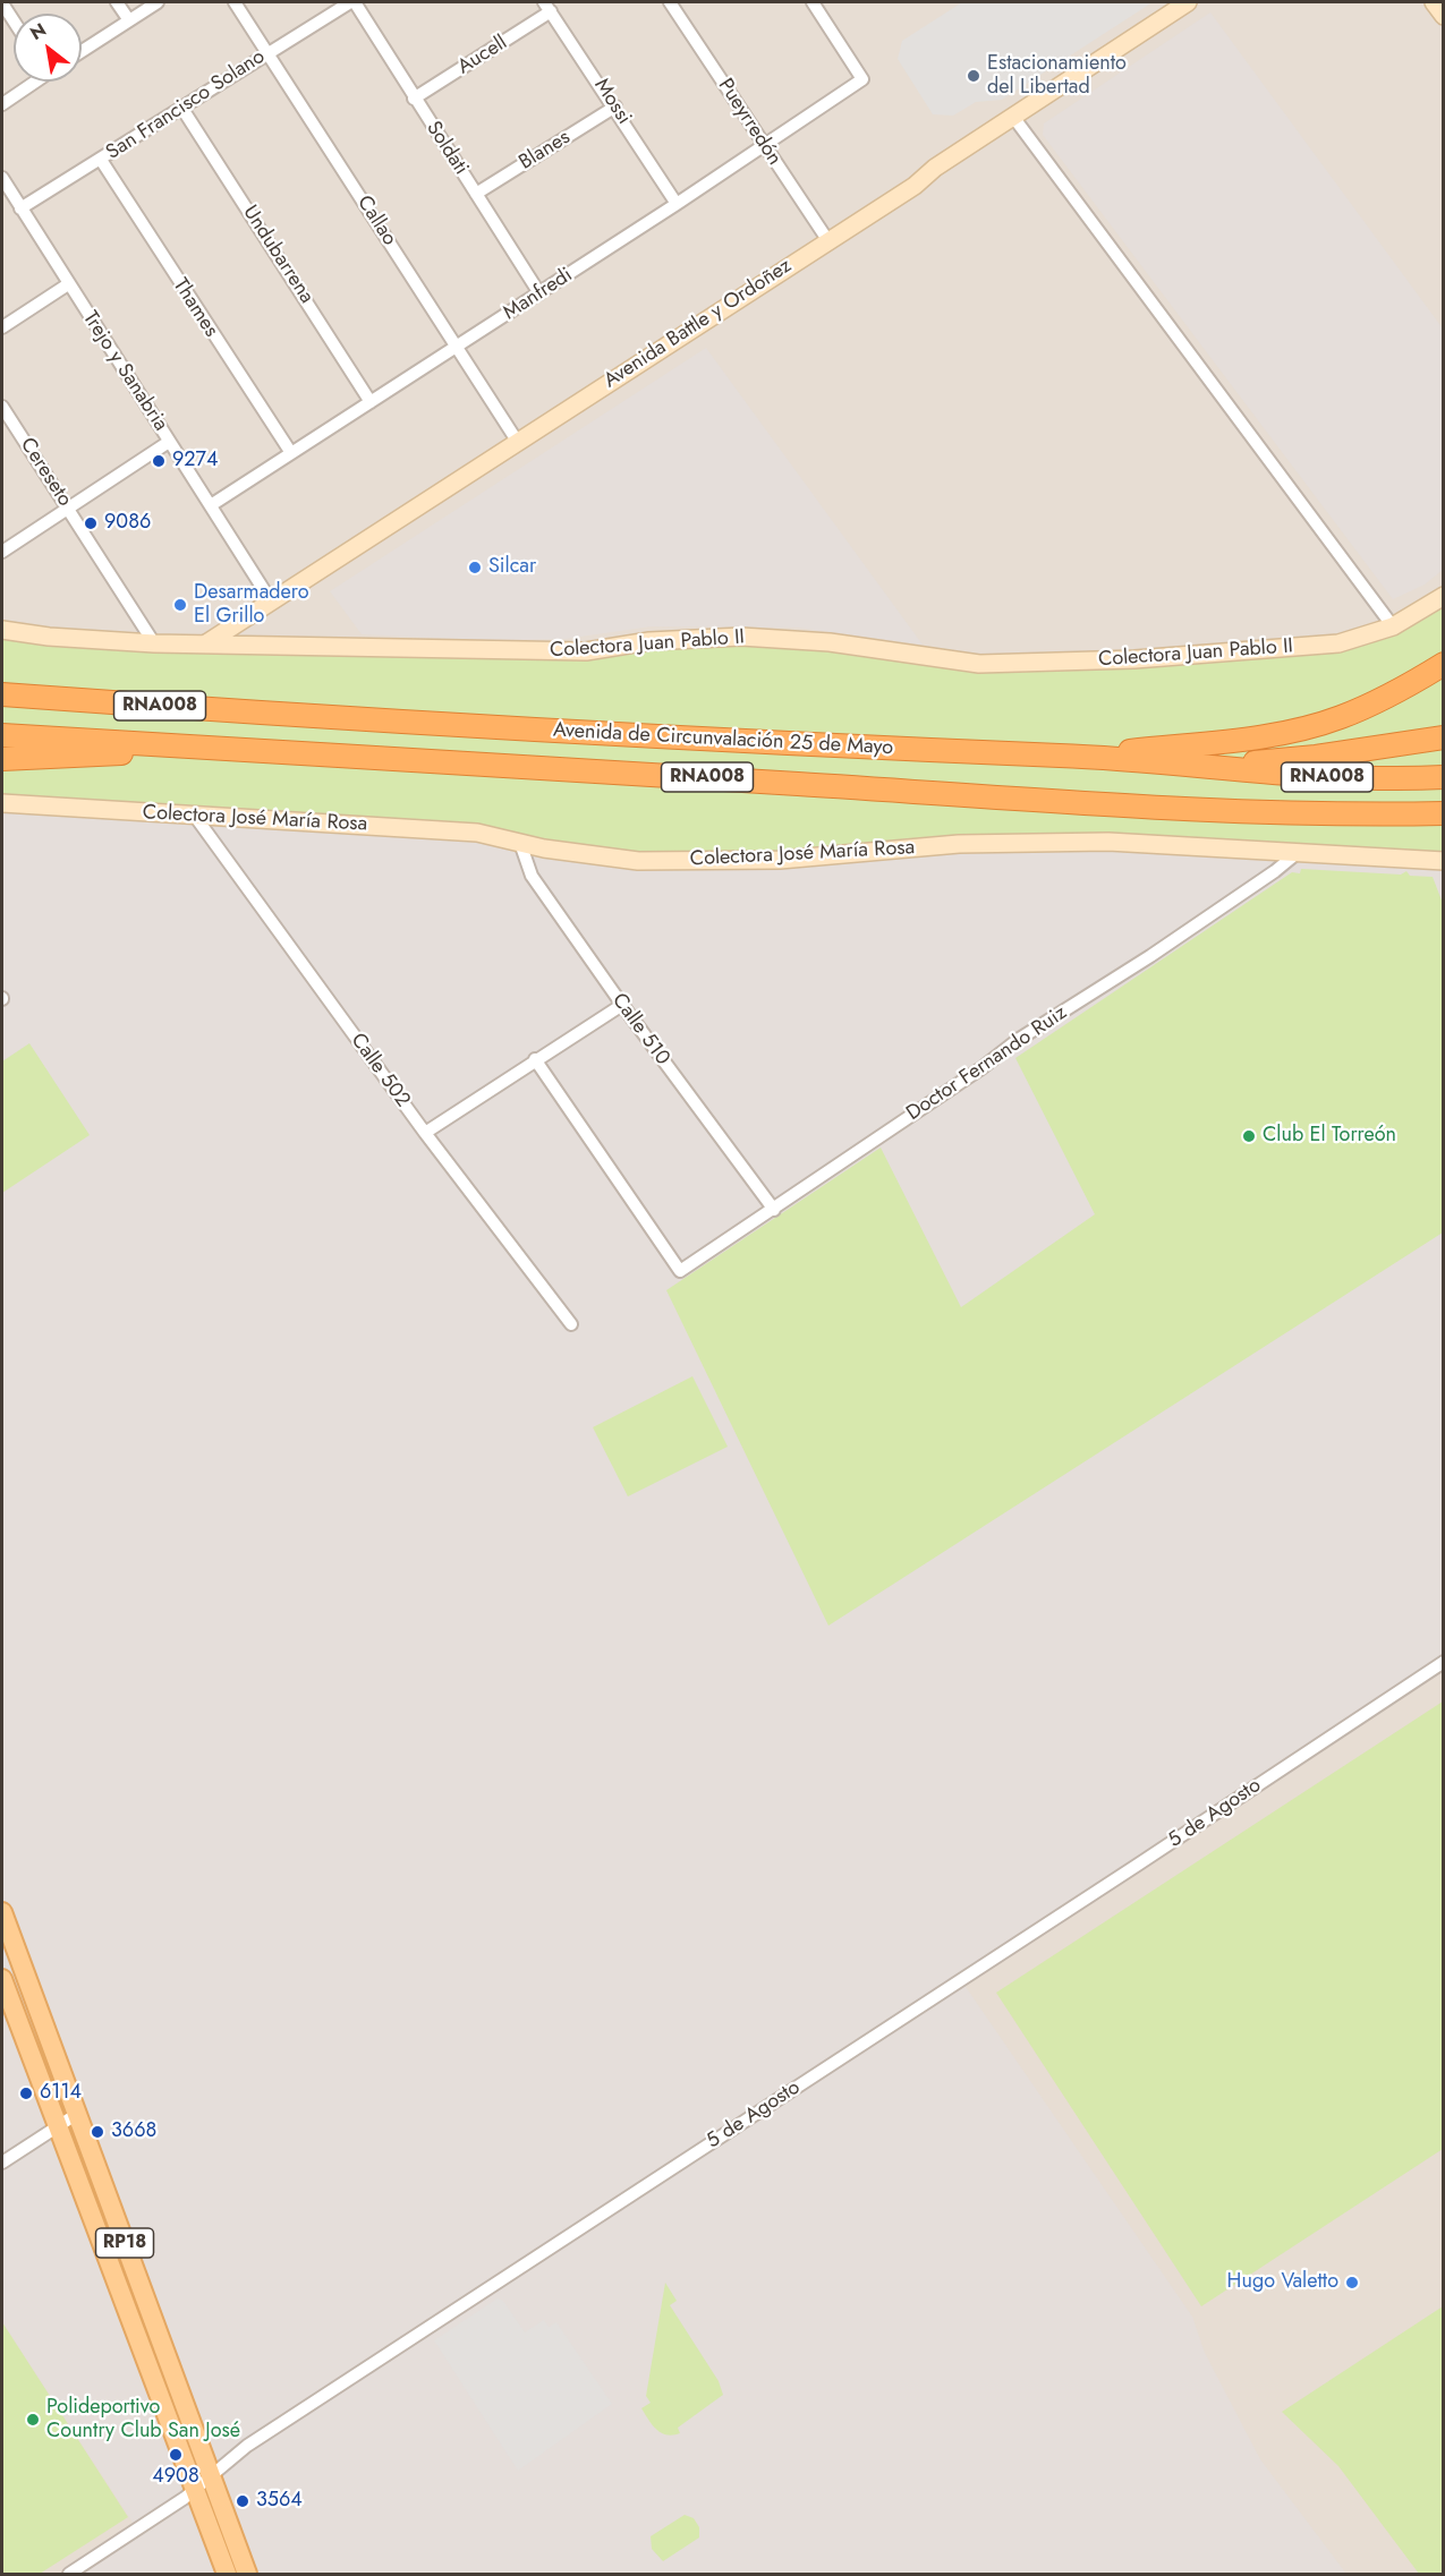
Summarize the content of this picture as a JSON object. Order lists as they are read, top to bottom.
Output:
{
  "streets": {
    "highway": ["RNA008", "Avenida de Circunvalación 25 de Mayo"],
    "main road": [
      "Avenida Battle y Ordoñez",
      "Colectora Juan Pablo II",
      "Colectora José María Rosa",
      "RP18"
    ],
    "street": [
      "Aucell",
      "Mossi",
      "San Francisco Solano",
      "Pueyrredón",
      "Soldati",
      "Blanes",
      "Callao",
      "Undubarrena",
      "Manfredi",
      "Thames",
      "Trejo y Sanabria",
      "Cereseto",
      "Calle 510",
      "Doctor Fernando Ruiz",
      "Calle 502",
      "5 de Agosto"
    ]
  },
  "crossings": [
    ["Aucell", "Mossi"],
    ["Aucell", "Soldati"],
    ["Mossi", "Blanes"],
    ["Mossi", "Manfredi"],
    ["San Francisco Solano", "Soldati"],
    ["San Francisco Solano", "Callao"],
    ["San Francisco Solano", "Undubarrena"],
    ["San Francisco Solano", "Thames"],
    ["San Francisco Solano", "Trejo y Sanabria"],
    ["Pueyrredón", "Manfredi"],
    ["Pueyrredón", "Avenida Battle y Ordoñez"],
    ["Soldati", "Blanes"],
    ["Soldati", "Manfredi"],
    ["Callao", "Manfredi"],
    ["Callao", "Avenida Battle y Ordoñez"],
    ["Undubarrena", "Manfredi"],
    ["Manfredi", "Thames"],
    ["Manfredi", "Trejo y Sanabria"],
    ["Avenida Battle y Ordoñez", "Trejo y Sanabria"],
    ["Avenida Battle y Ordoñez", "Colectora Juan Pablo II"],
    ["Cereseto", "Colectora Juan Pablo II"],
    ["Colectora José María Rosa", "Calle 510"],
    ["Colectora José María Rosa", "Doctor Fernando Ruiz"],
    ["Colectora José María Rosa", "Calle 502"],
    ["Calle 510", "Doctor Fernando Ruiz"],
    ["5 de Agosto", "RP18"]
  ],
  "places": [
    "Estacionamiento del Libertad",
    "9274",
    "9086",
    "Silcar",
    "Desarmadero El Grillo",
    "Club El Torreón",
    "6114",
    "3668",
    "Hugo Valetto",
    "Polideportivo Country Club San José",
    "4908",
    "3564"
  ],
  "north": "top left"
}
